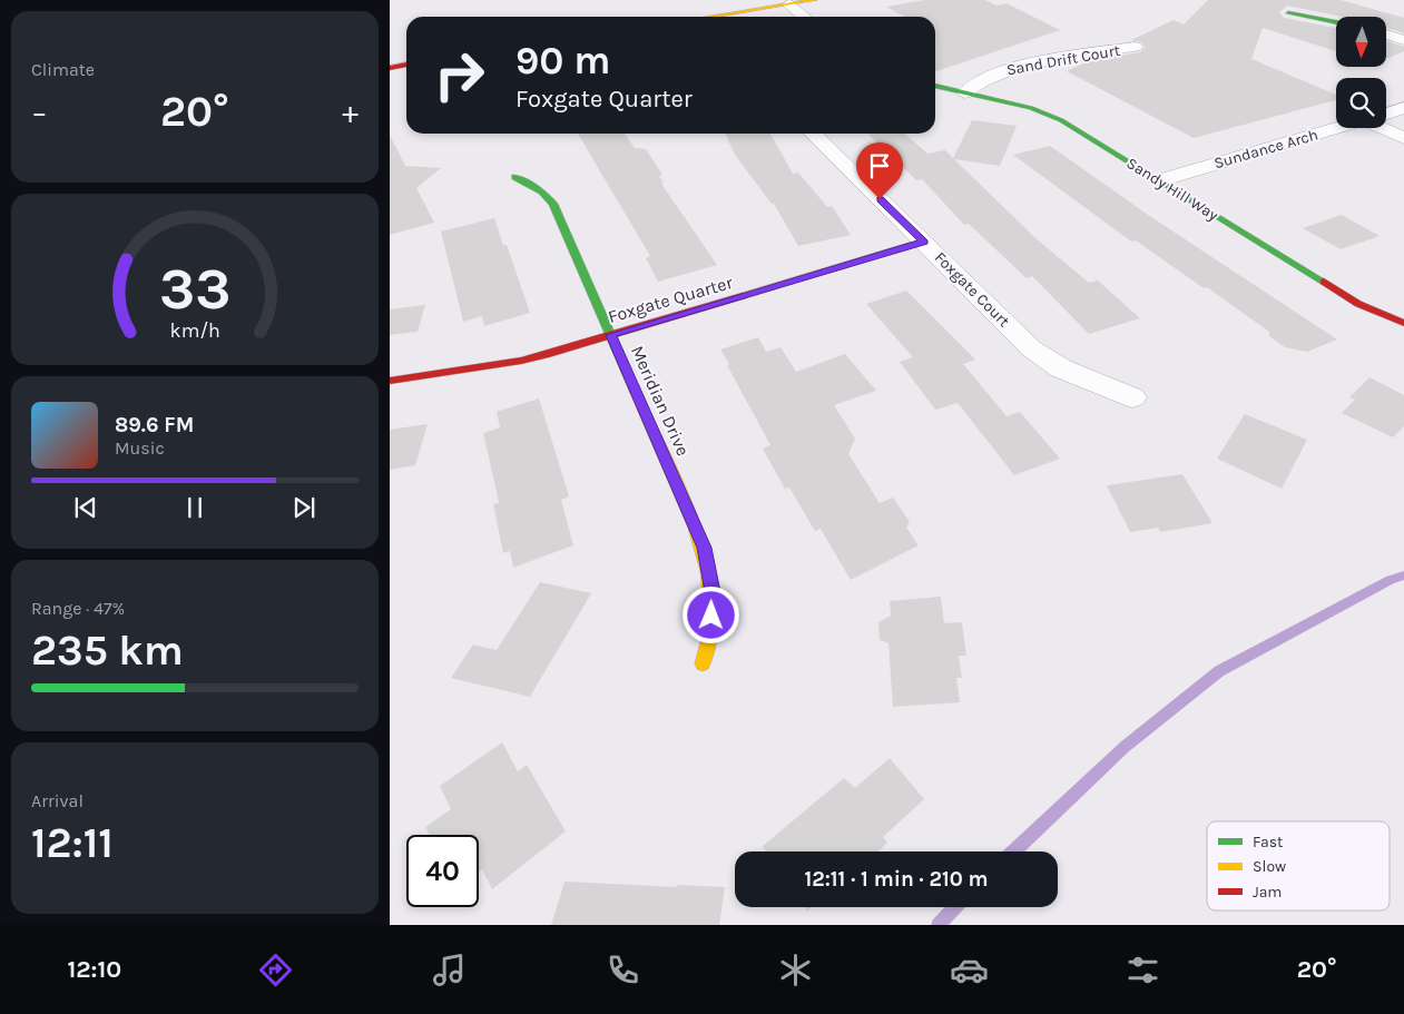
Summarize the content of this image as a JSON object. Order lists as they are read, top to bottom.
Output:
{
  "streets": {
    "street": [
      "Sand Drift Court",
      "Sundance Arch",
      "Sandy Hill Way",
      "Foxgate Court",
      "Foxgate Quarter",
      "Meridian Drive"
    ]
  },
  "crossings": [
    ["Sand Drift Court", "Sandy Hill Way"],
    ["Sundance Arch", "Sandy Hill Way"],
    ["Foxgate Court", "Foxgate Quarter"],
    ["Foxgate Quarter", "Meridian Drive"]
  ],
  "legend": ["Fast", "Slow", "Jam"],
  "north": "bottom",
  "page": {
    "tile": [
      "Climate",
      ["Range · 47%", "235 km"],
      ["Arrival", "12:11"]
    ],
    "turn": ["90 m", "Foxgate Quarter"],
    "heat": ["−", "20°", "+"],
    "song": ["89.6 FM", "Music"],
    "limit": "40",
    "trip": "12:11 · 1 min · 210 m",
    "tabs": ["12:10", "20°"],
    "gauge": ["33", "km/h"]
  }
}
